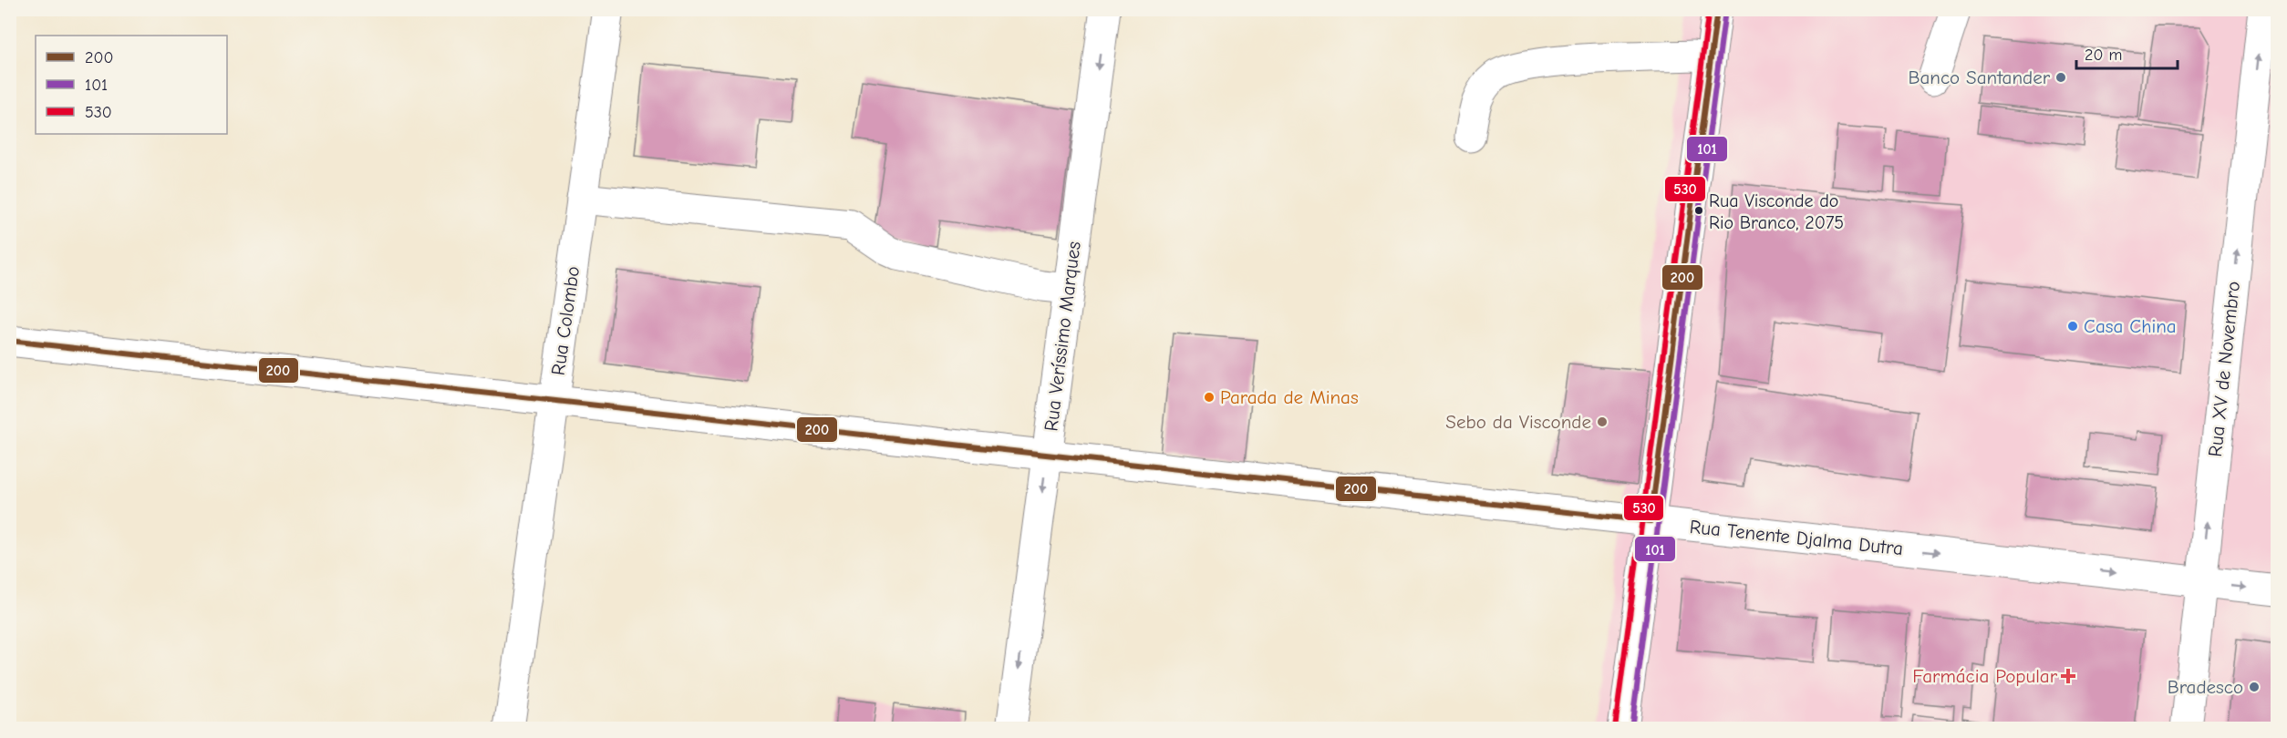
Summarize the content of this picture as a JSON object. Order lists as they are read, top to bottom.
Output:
{
  "streets": {
    "main road": [
      "Rua Colombo",
      "Rua Veríssimo Marques",
      "Rua XV de Novembro",
      "Rua Tenente Djalma Dutra"
    ]
  },
  "crossings": [
    ["Rua Colombo", "Rua Tenente Djalma Dutra"],
    ["Rua Veríssimo Marques", "Rua Tenente Djalma Dutra"],
    ["Rua XV de Novembro", "Rua Tenente Djalma Dutra"]
  ],
  "one_way": ["Rua Veríssimo Marques", "Rua XV de Novembro"],
  "places": {
    "other": [
      "Banco Santander",
      "Rua Visconde do Rio Branco, 2075",
      "Casa China",
      "Parada de Minas",
      "Sebo da Visconde",
      "Bradesco"
    ],
    "health": ["Farmácia Popular"]
  },
  "lines": ["transit line 200", "transit line 530", "transit line 101"],
  "legend": ["200", "101", "530"],
  "scale_bar": "20 m"
}
